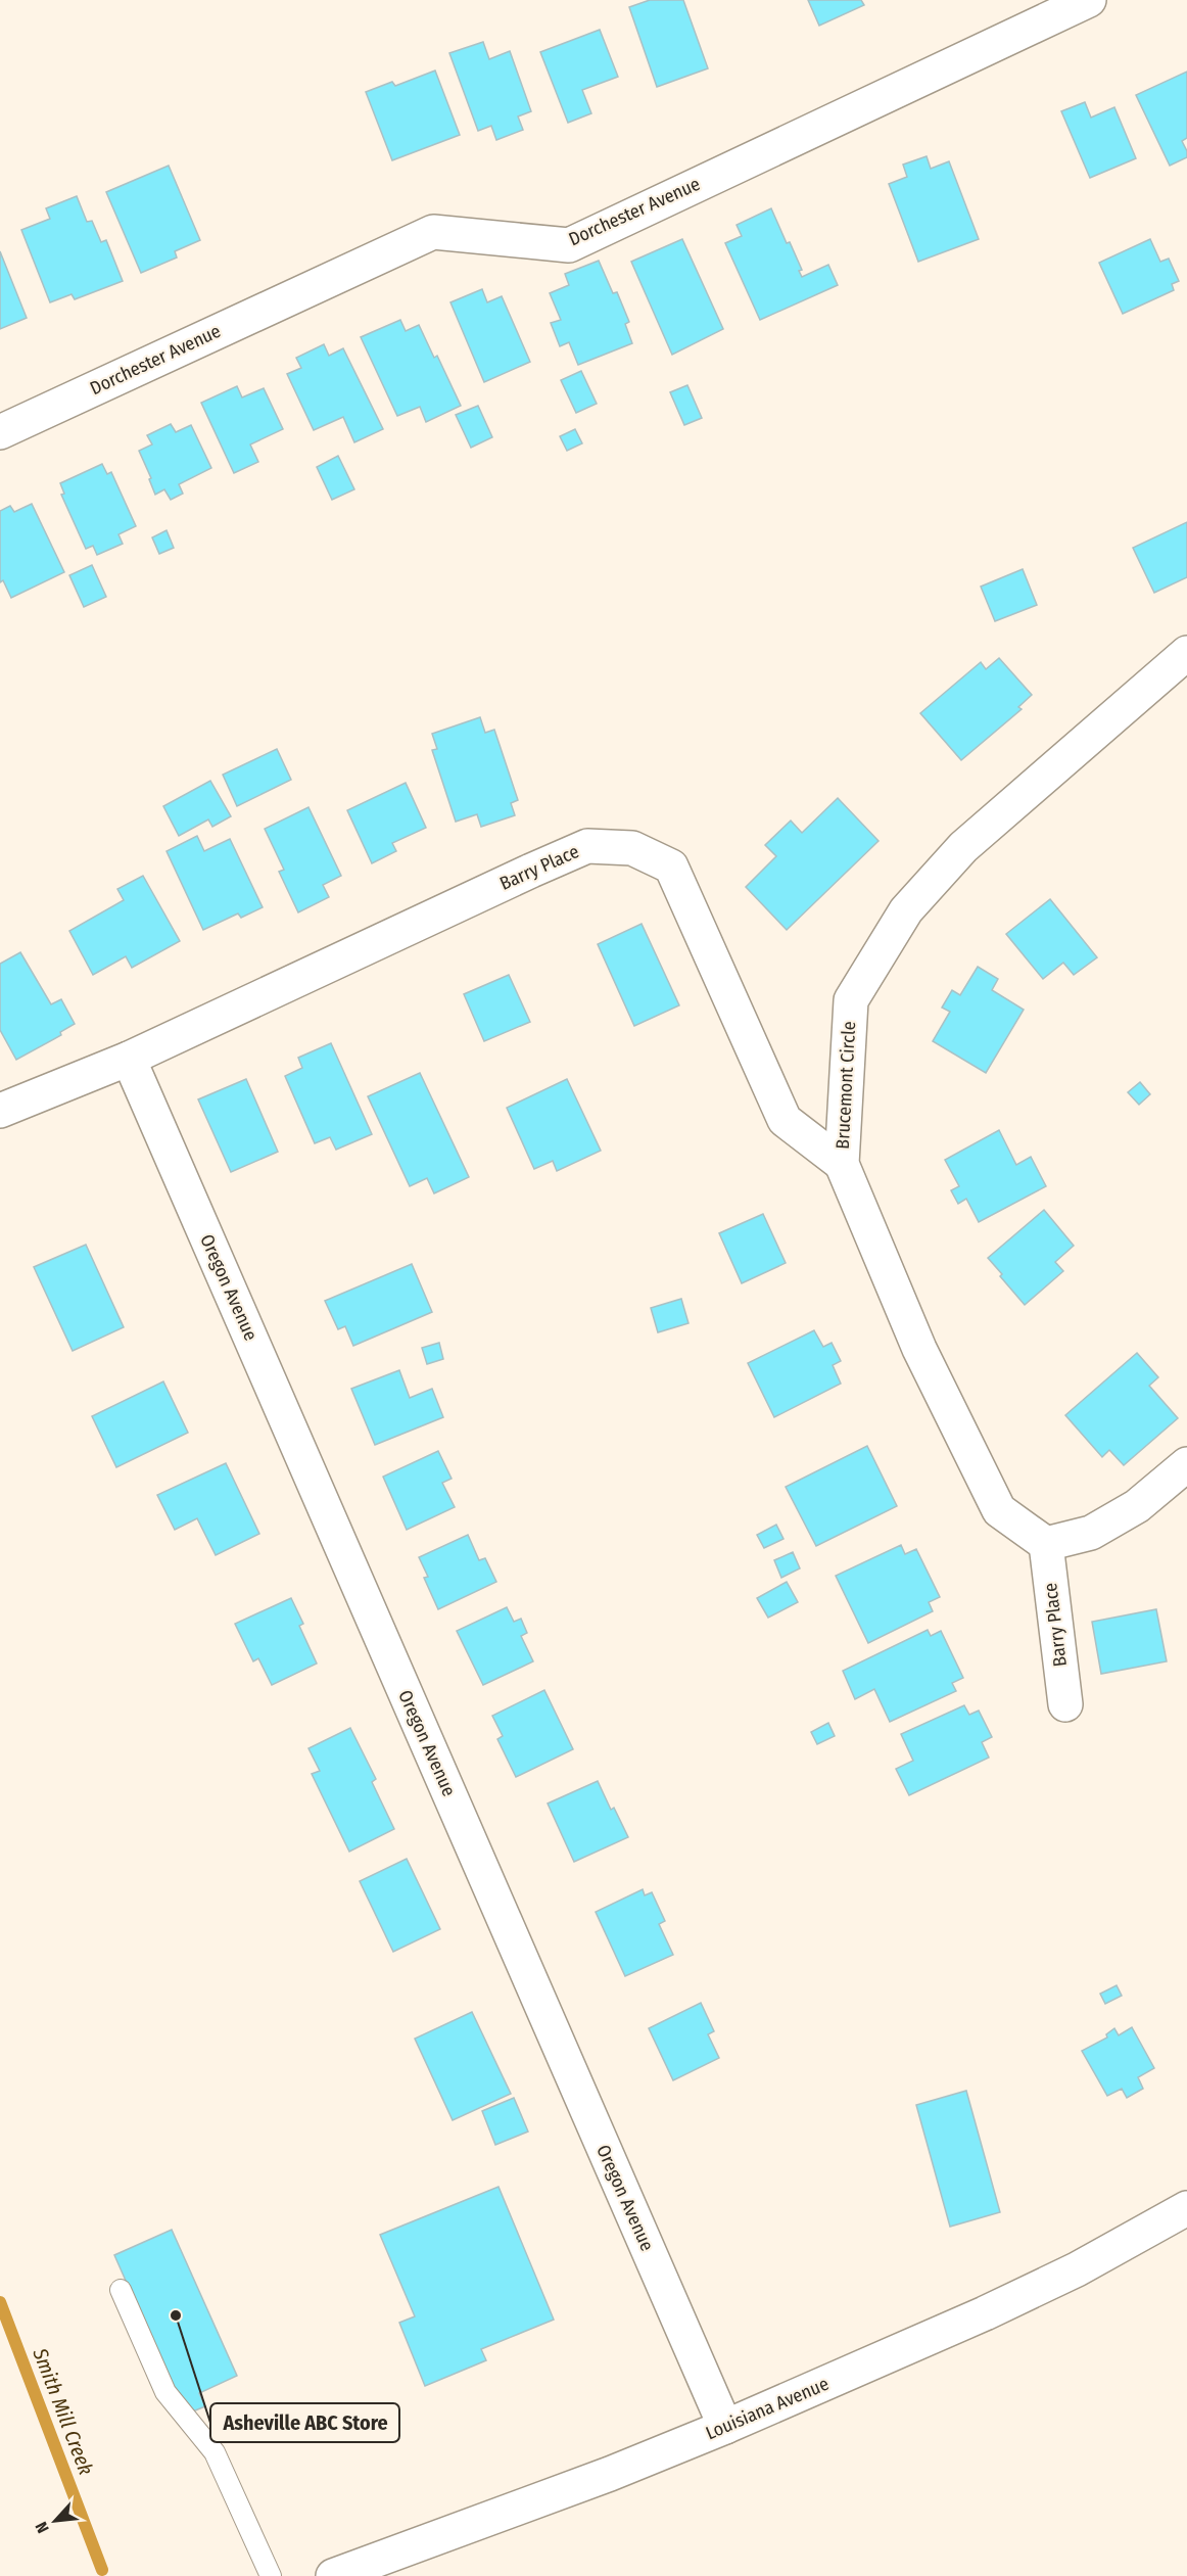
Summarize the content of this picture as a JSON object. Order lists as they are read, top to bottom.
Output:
{
  "streets": {
    "street": [
      "Dorchester Avenue",
      "Barry Place",
      "Brucemont Circle",
      "Oregon Avenue",
      "Louisiana Avenue"
    ]
  },
  "crossings": [
    ["Barry Place", "Brucemont Circle"],
    ["Barry Place", "Oregon Avenue"],
    ["Oregon Avenue", "Louisiana Avenue"]
  ],
  "water": ["Smith Mill Creek"],
  "places": ["Asheville ABC Store"],
  "north": "bottom left"
}
